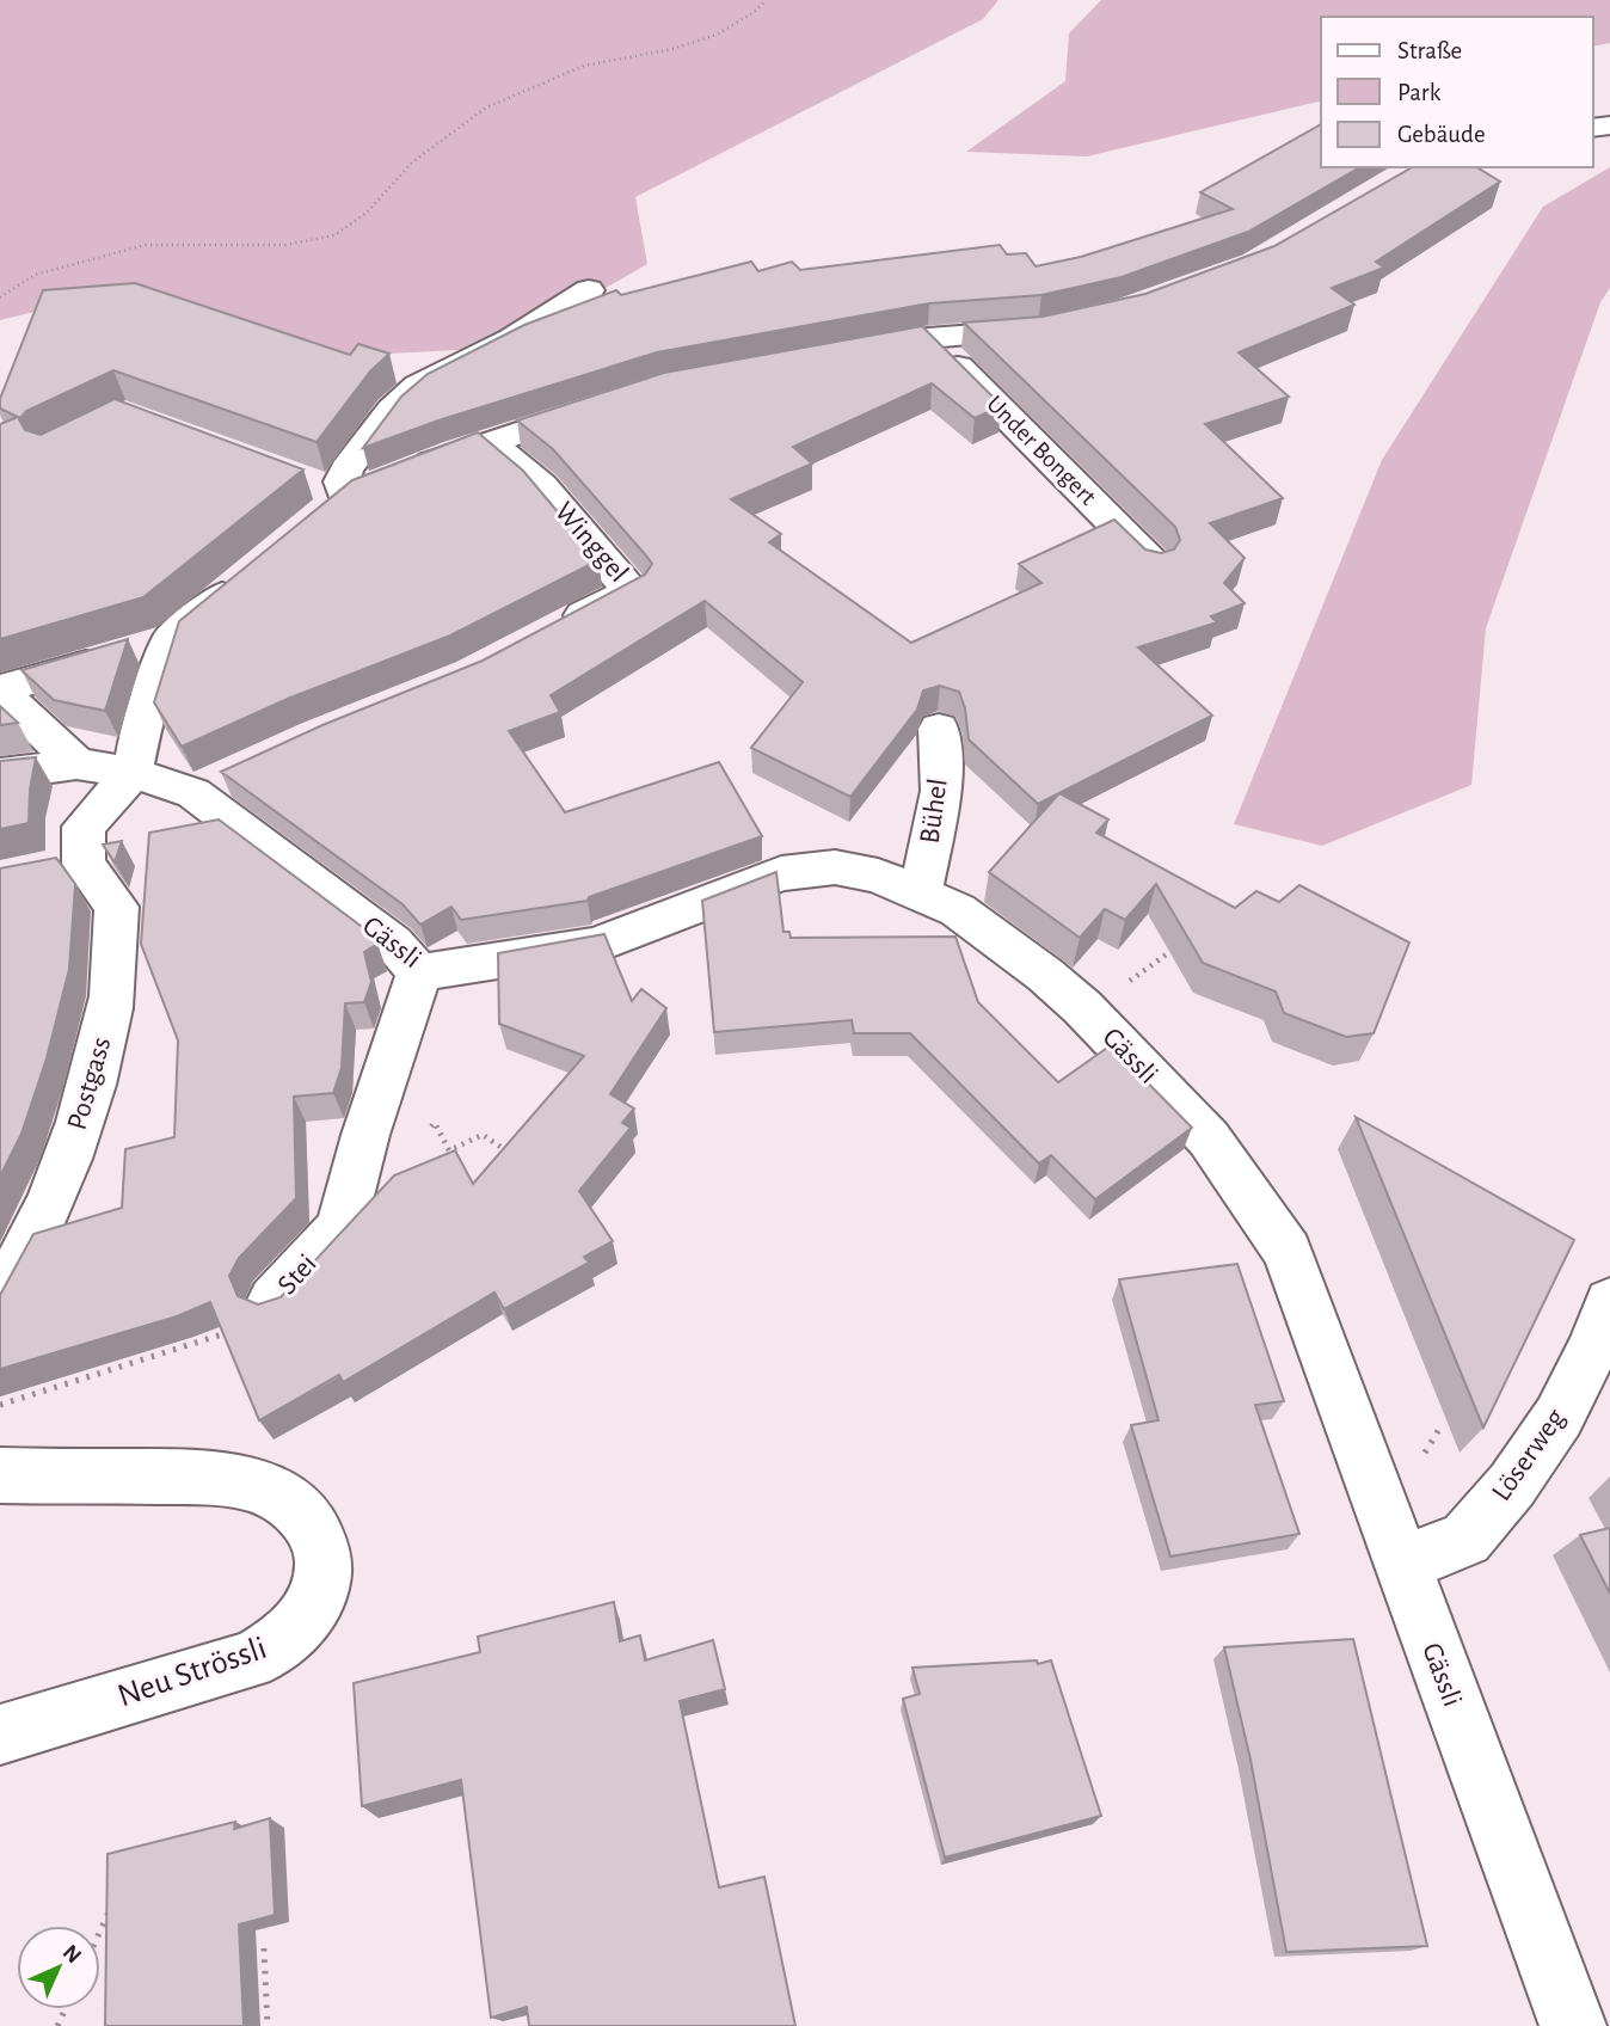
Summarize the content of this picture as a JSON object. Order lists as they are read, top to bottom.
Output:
{
  "streets": {
    "street": [
      "Under Bongert",
      "Winggel",
      "Bühel",
      "Gässli",
      "Postgass",
      "Stei",
      "Löserweg",
      "Neu Strössli"
    ]
  },
  "crossings": [
    ["Bühel", "Gässli"],
    ["Gässli", "Postgass"],
    ["Gässli", "Stei"],
    ["Gässli", "Löserweg"]
  ],
  "legend": ["Straße", "Park", "Gebäude"],
  "north": "top right"
}
